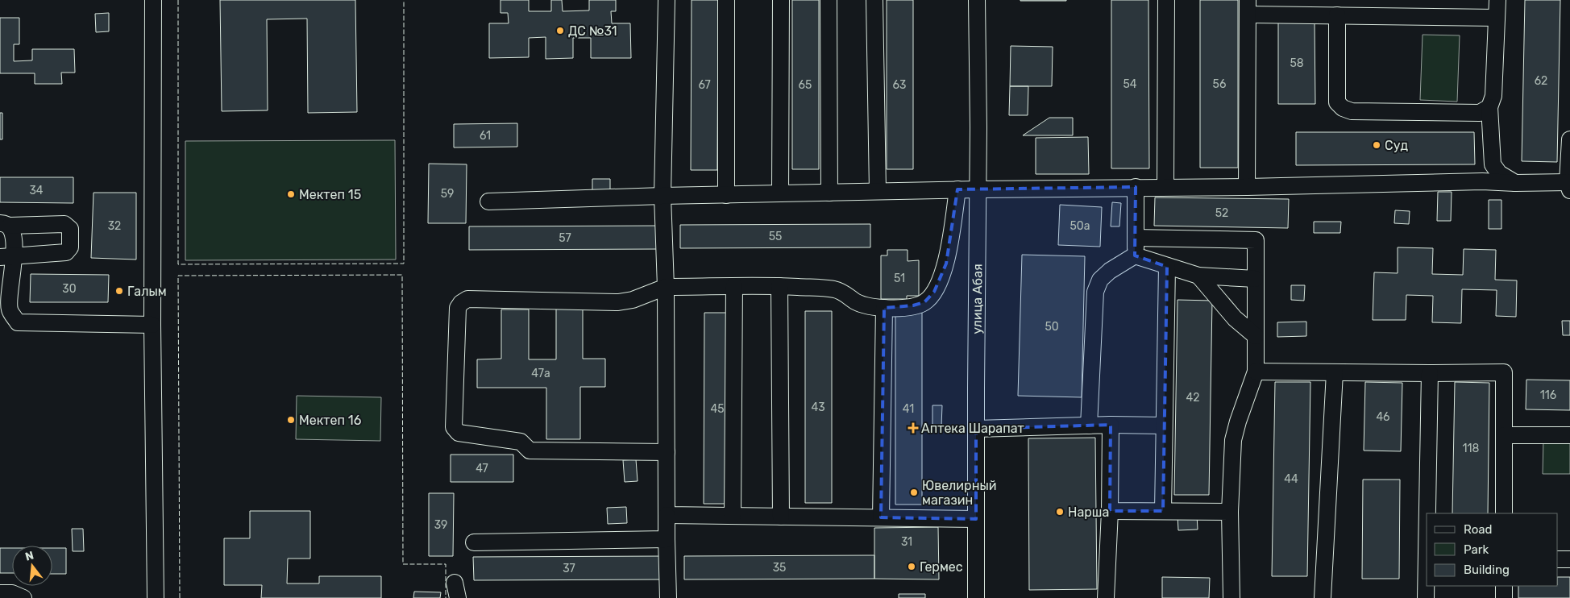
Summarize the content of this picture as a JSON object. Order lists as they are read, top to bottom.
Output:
{
  "streets": {
    "street": ["улица Абая"]
  },
  "places": {
    "other": [
      "ДС №31",
      "Суд",
      "Мектеп 15",
      "Галым",
      "Мектеп 16",
      "Ювелирный магазин",
      "Нарша",
      "Гермес"
    ],
    "health": ["Аптека Шарапат"]
  },
  "house_numbers": [
    "58",
    "62",
    "54",
    "56",
    "67",
    "65",
    "63",
    "61",
    "34",
    "59",
    "52",
    "32",
    "50а",
    "55",
    "57",
    "51",
    "30",
    "50",
    "47а",
    "116",
    "42",
    "43",
    "45",
    "41",
    "46",
    "118",
    "47",
    "44",
    "39",
    "31",
    "35",
    "37"
  ],
  "legend": ["Road", "Park", "Building"],
  "north": "top"
}
